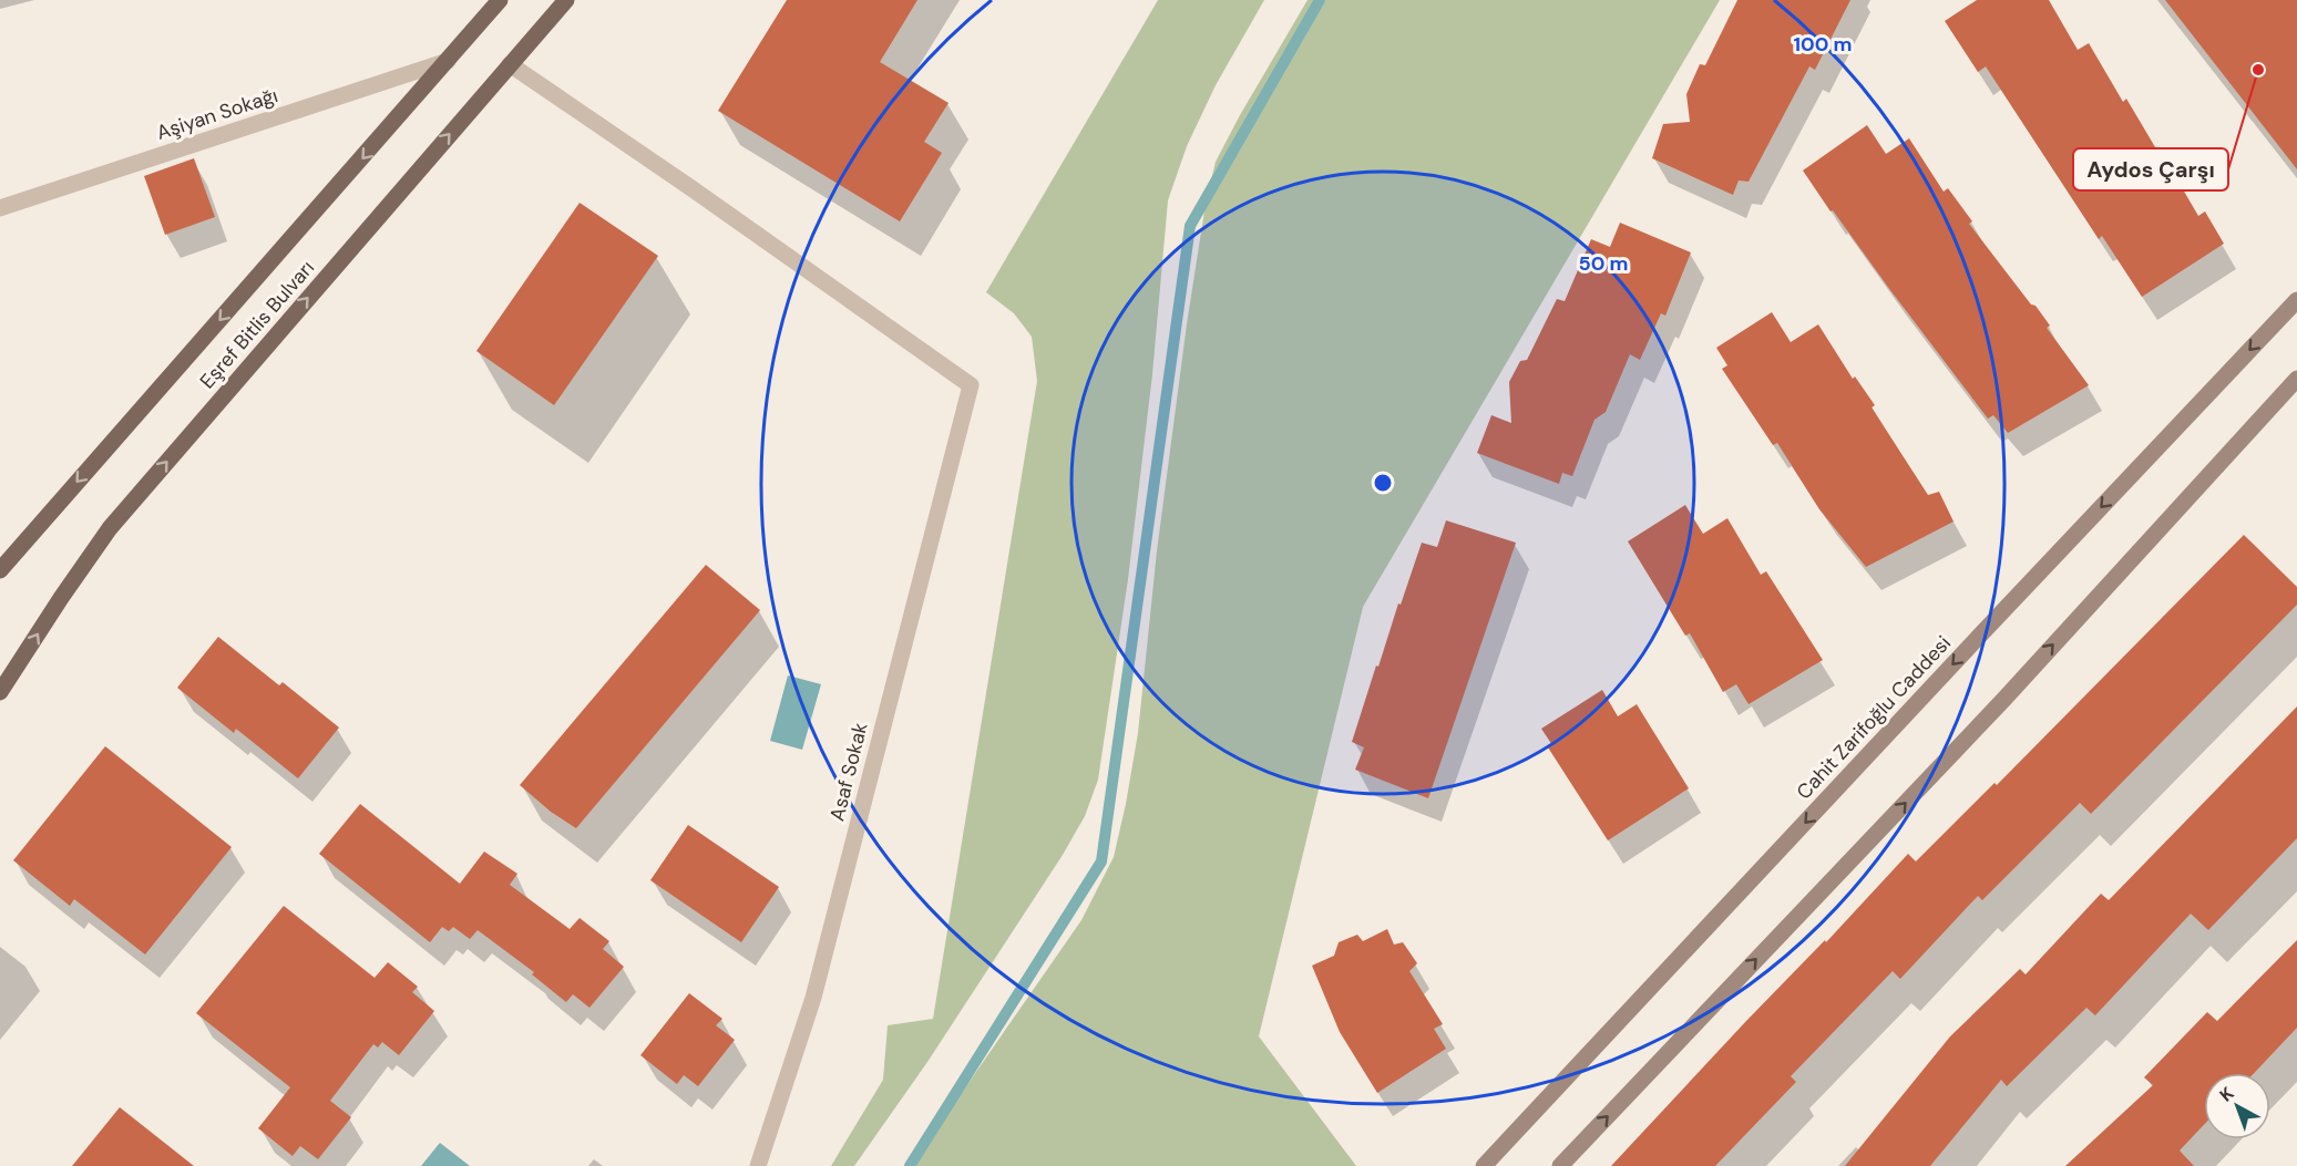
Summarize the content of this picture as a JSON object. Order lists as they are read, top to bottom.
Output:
{
  "streets": {
    "main road": ["Eşref Bitlis Bulvarı", "Cahit Zarifoğlu Caddesi"],
    "street": ["Aşiyan Sokağı", "Asaf Sokak"]
  },
  "crossings": [
    ["Aşiyan Sokağı", "Eşref Bitlis Bulvarı"],
    ["Eşref Bitlis Bulvarı", "Asaf Sokak"]
  ],
  "places": ["Aydos Çarşı"],
  "north": "top left",
  "rings": ["100 m", "50 m"]
}
